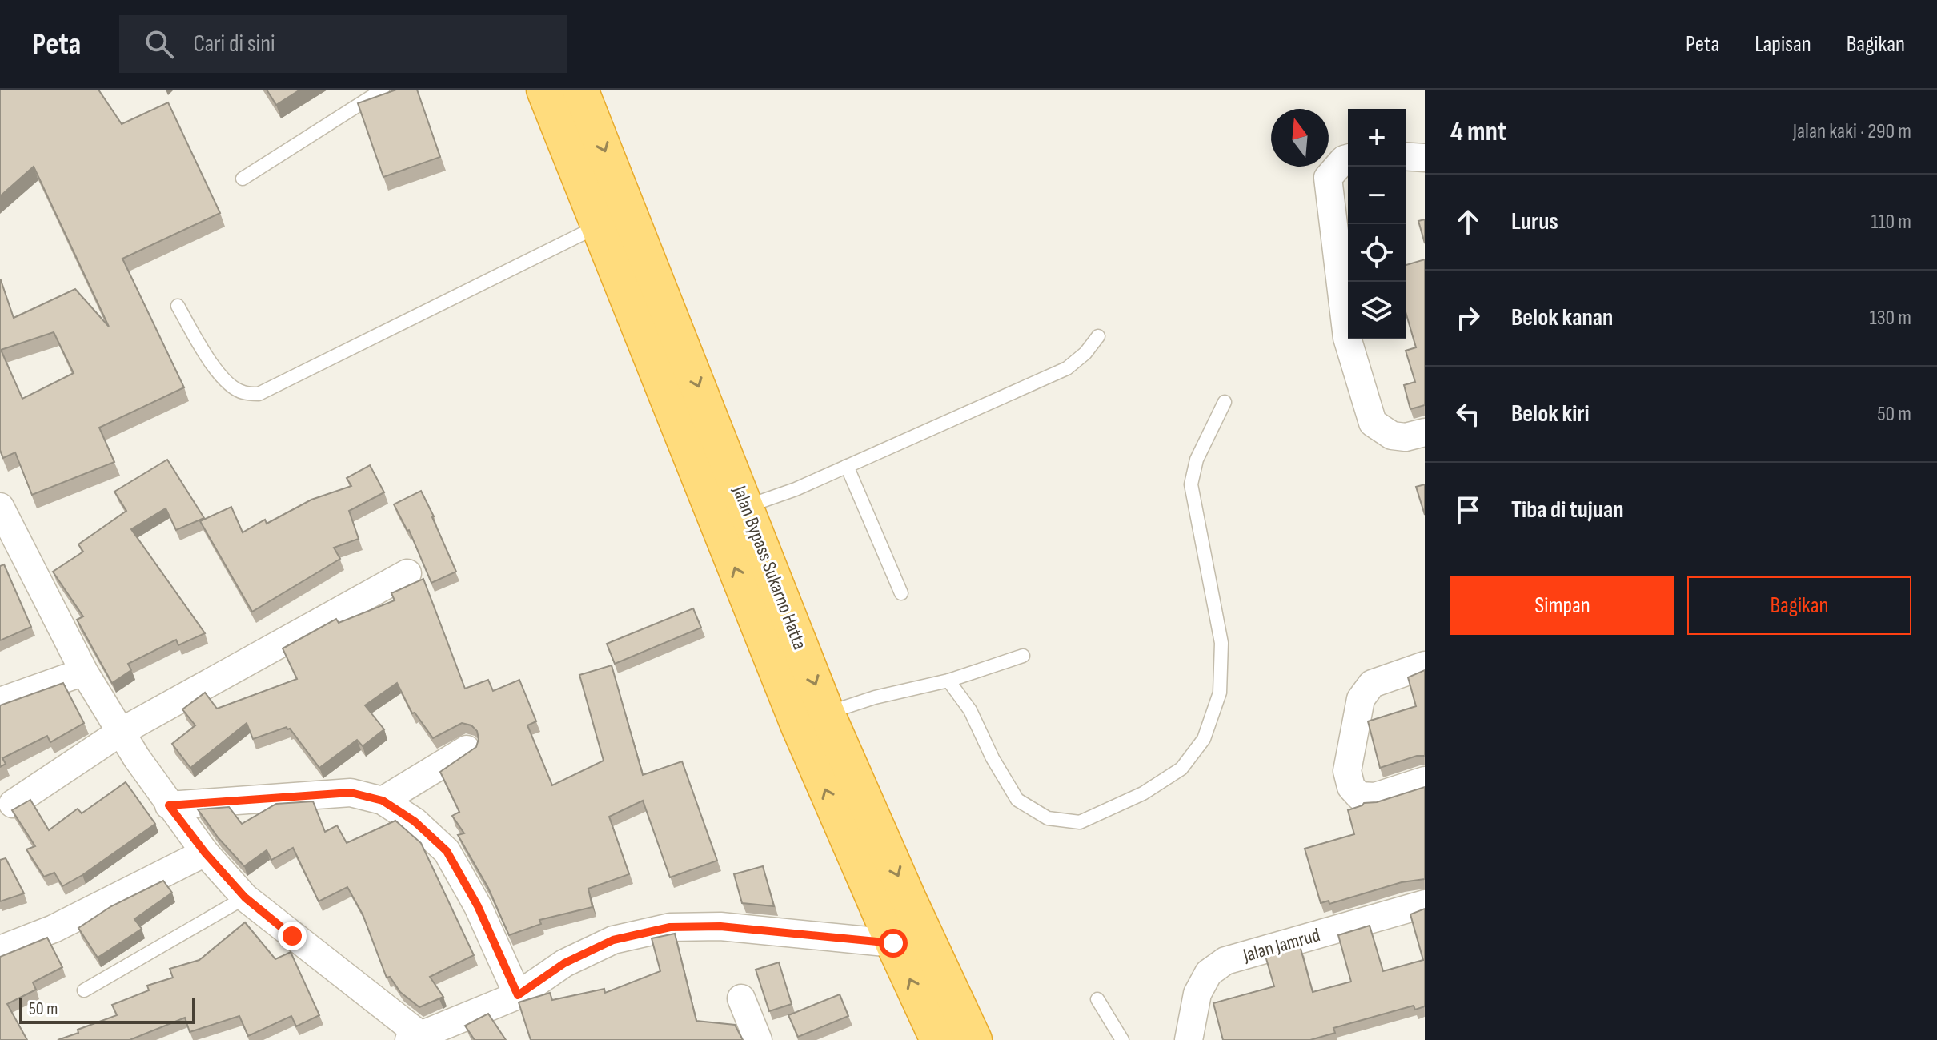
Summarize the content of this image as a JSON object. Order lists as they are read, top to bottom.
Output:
{
  "streets": {
    "highway": ["Jalan Bypass Sukarno Hatta"],
    "street": ["Jalan Jamrud"]
  },
  "scale_bar": "50 m",
  "north": "top",
  "page": {
    "header": "Peta",
    "search": "Cari di sini",
    "nav": ["Peta", "Lapisan", "Bagikan"],
    "heading": ["4 mnt", "Jalan kaki · 290 m"],
    "map_buttons": ["+", "−"],
    "list": [
      ["Lurus", "110 m"],
      ["Belok kanan", "130 m"],
      ["Belok kiri", "50 m"],
      "Tiba di tujuan"
    ],
    "buttons": ["Simpan", "Bagikan"],
    "scale": "50 m"
  }
}
